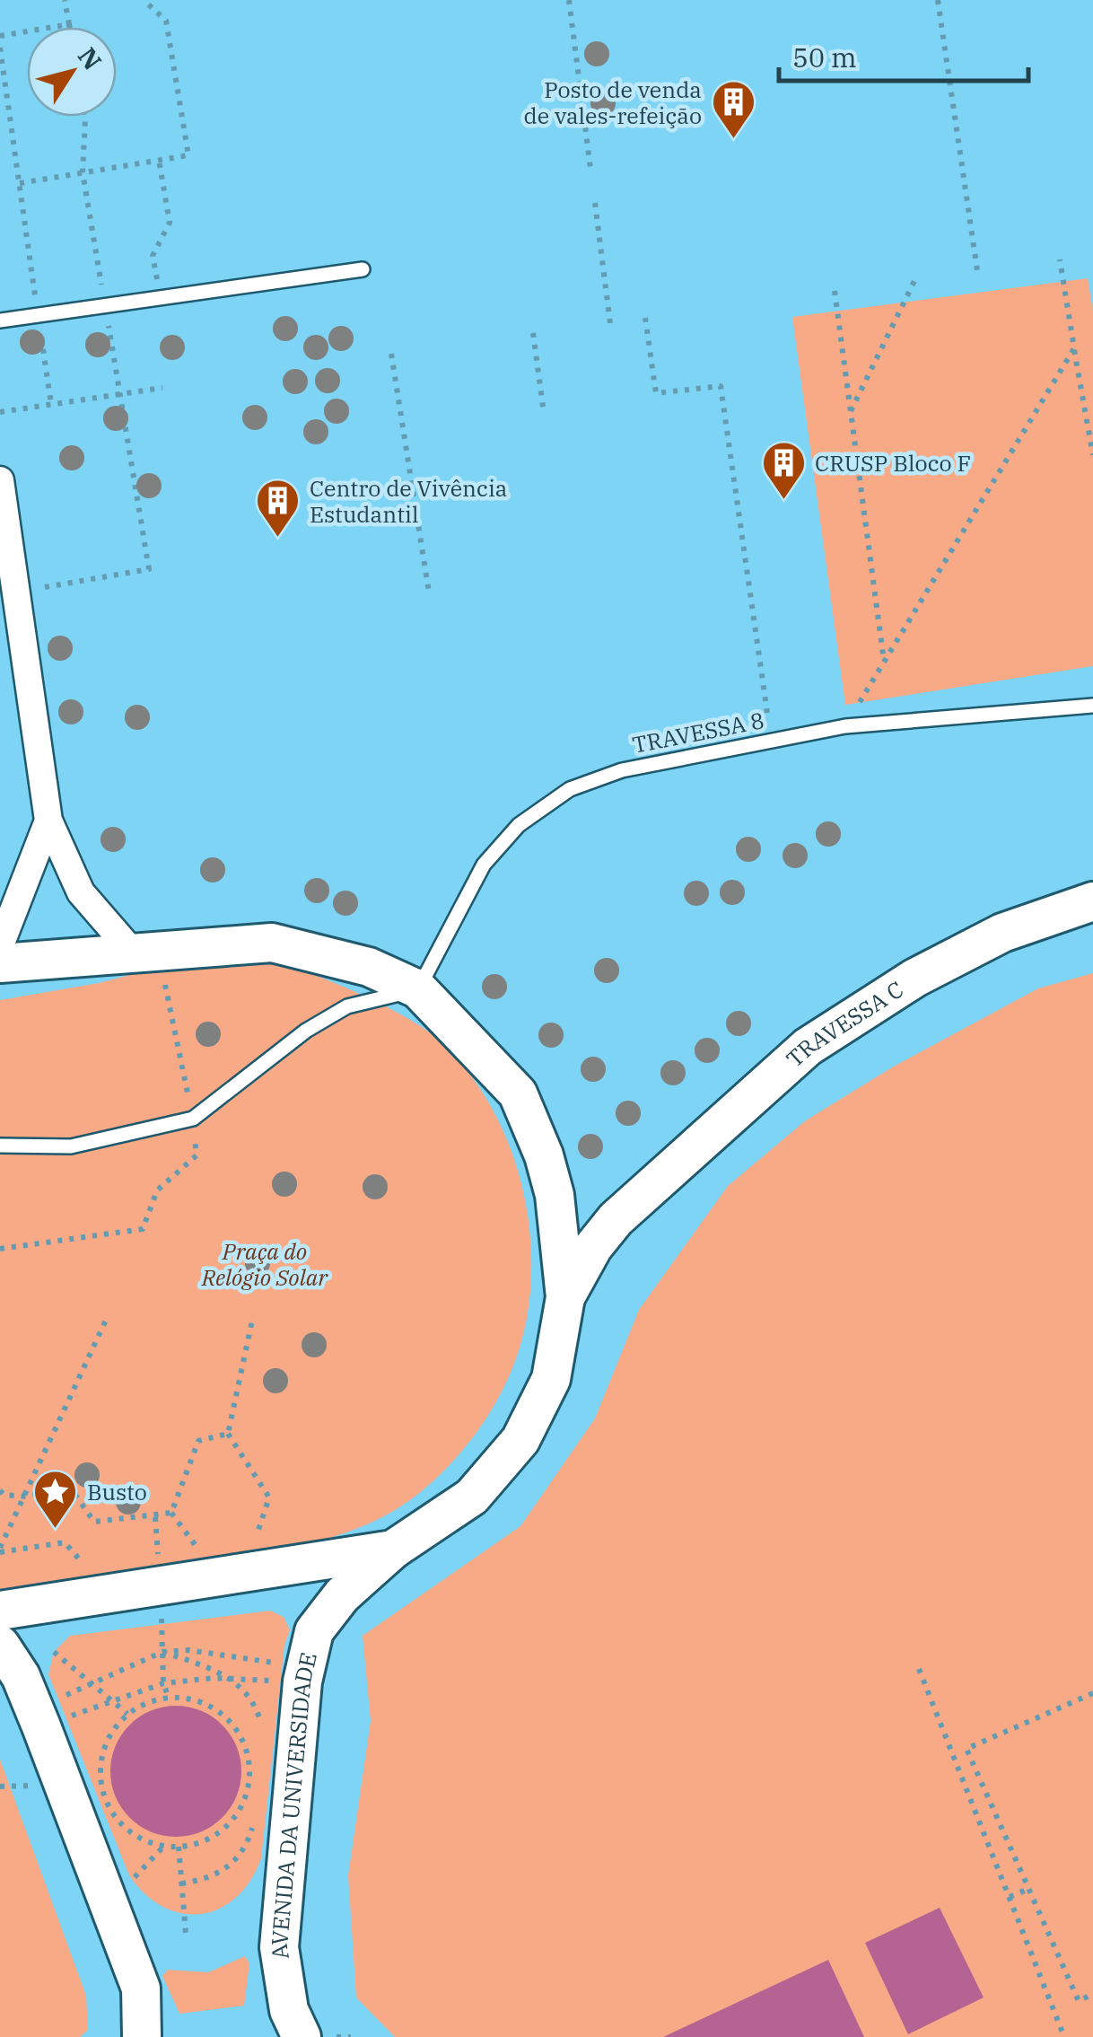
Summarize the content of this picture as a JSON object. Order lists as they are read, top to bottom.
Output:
{
  "streets": {
    "street": ["TRAVESSA C", "AVENIDA DA UNIVERSIDADE"],
    "lane": ["TRAVESSA 8"]
  },
  "parks": ["Praça do Relógio Solar"],
  "places": {
    "building": ["Posto de venda de vales-refeição", "CRUSP Bloco F", "Centro de Vivência Estudantil"],
    "place": ["Busto"]
  },
  "scale_bar": "50 m",
  "north": "top right"
}
